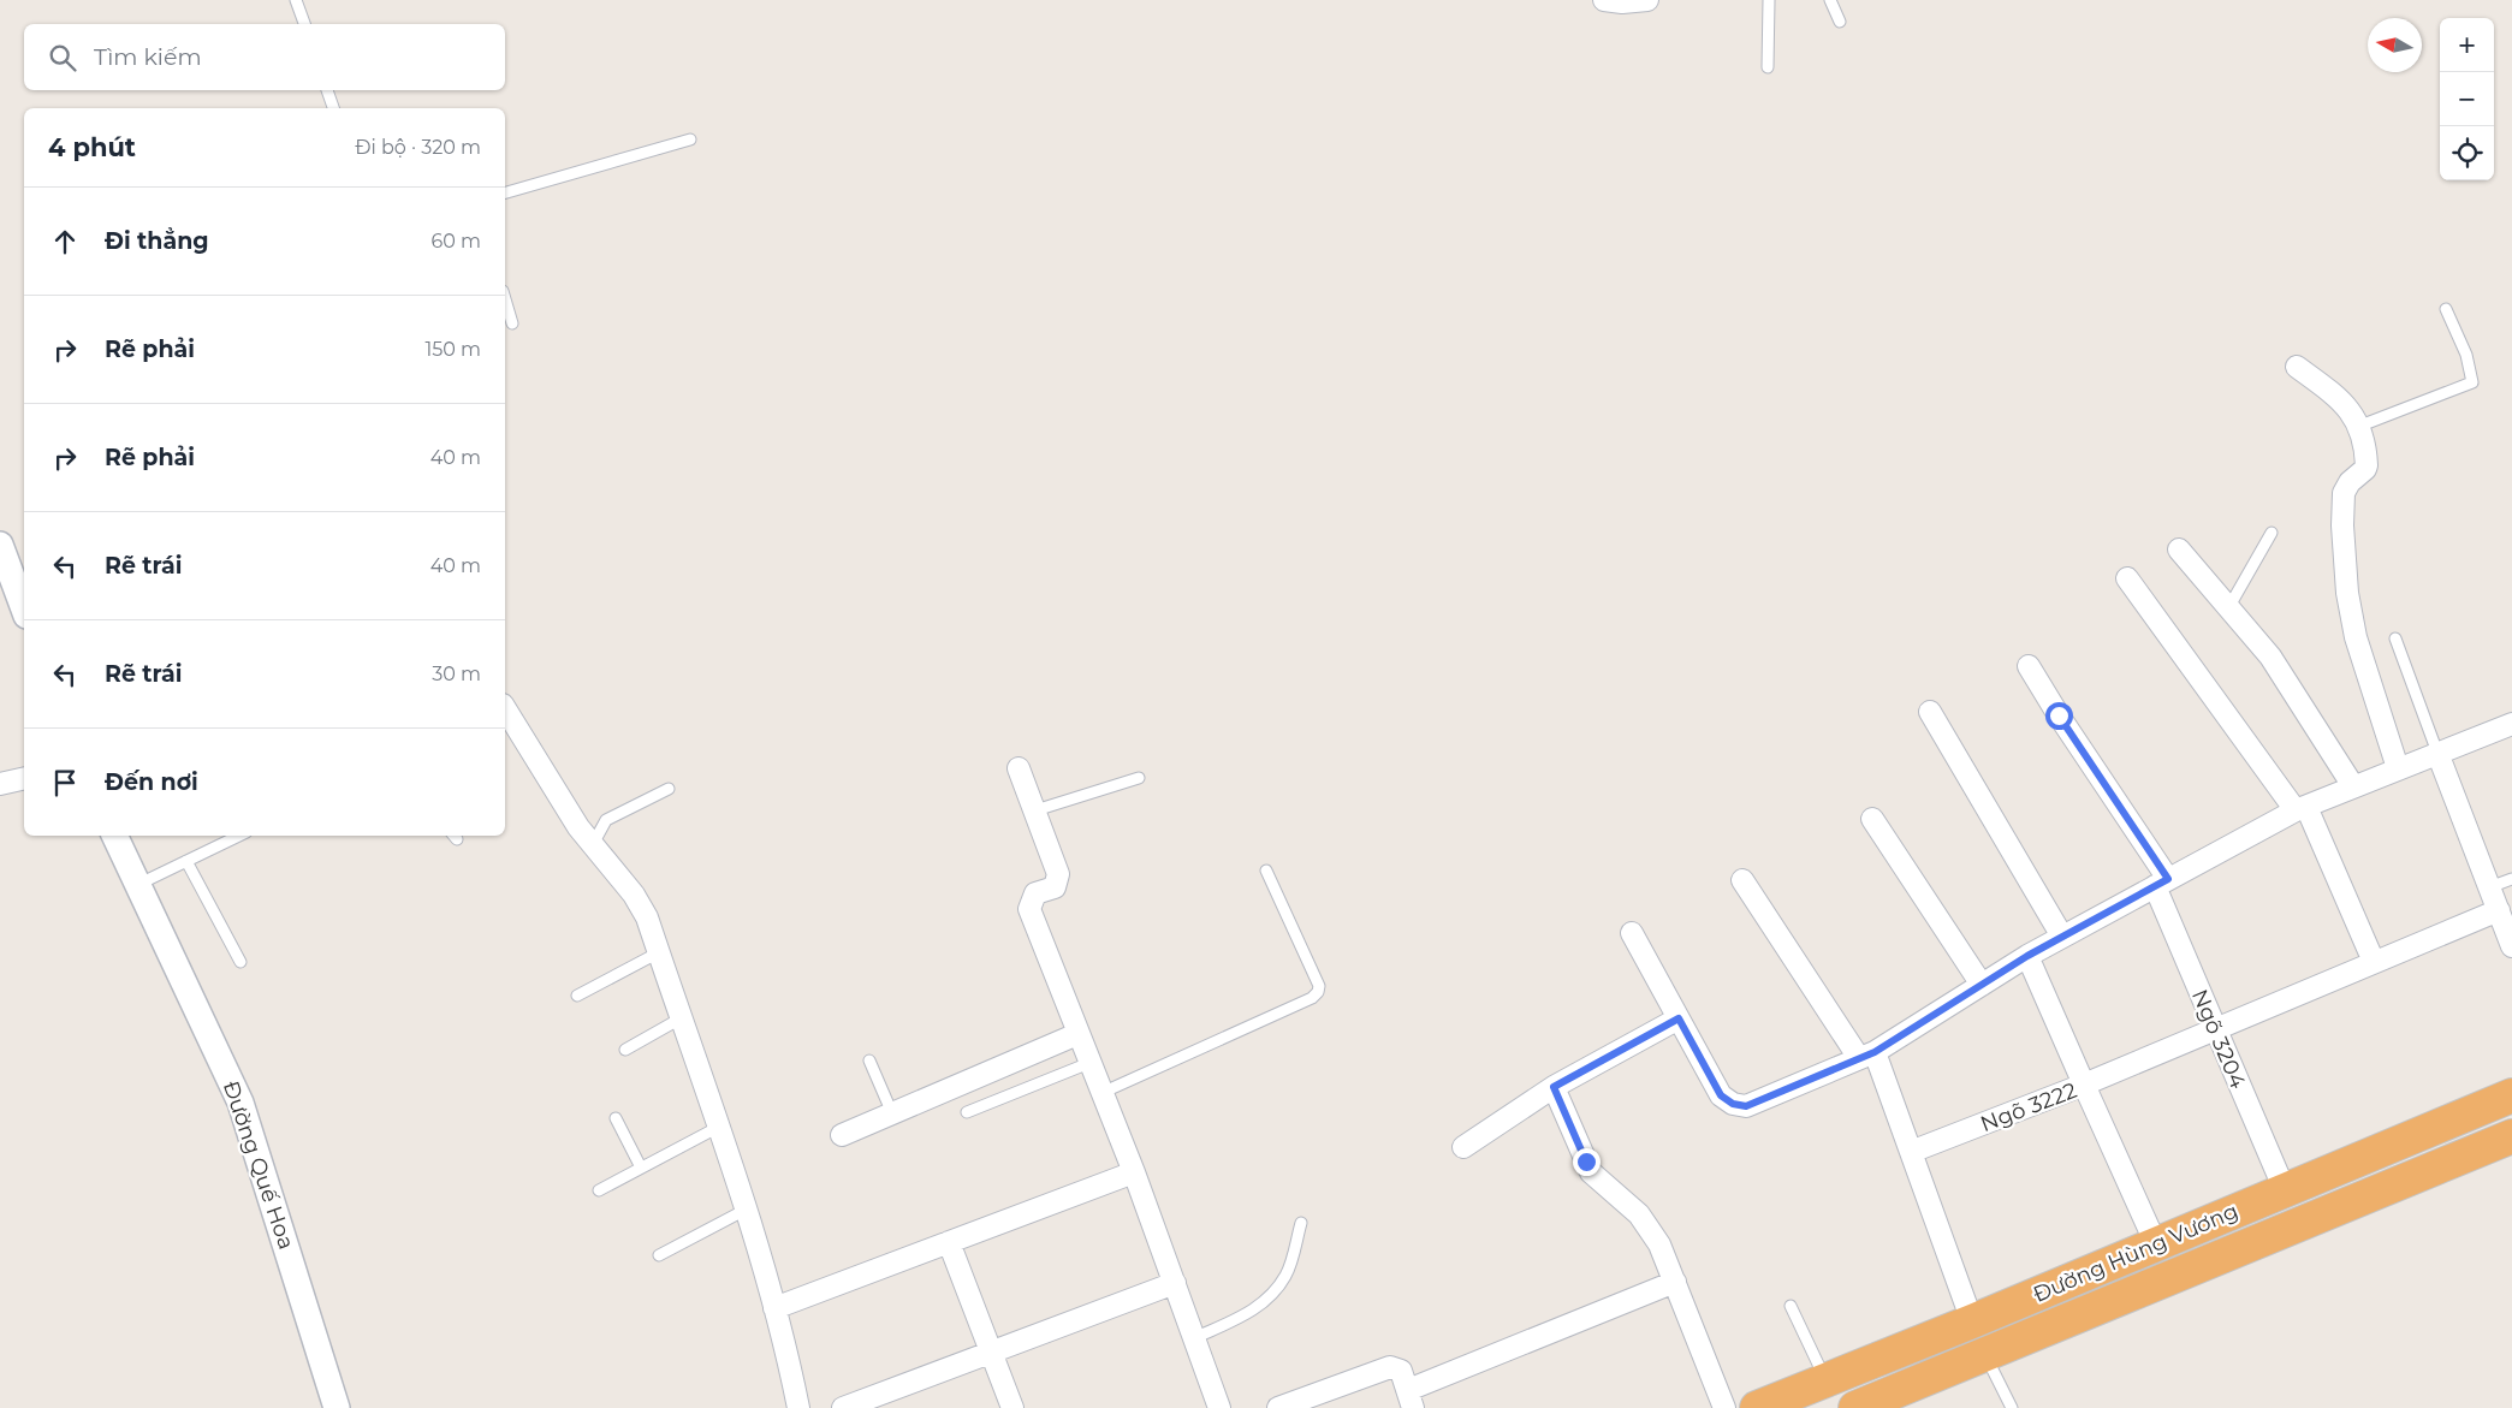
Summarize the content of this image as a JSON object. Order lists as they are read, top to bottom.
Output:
{
  "streets": {
    "highway": ["Đường Hùng Vương"],
    "street": ["Ngõ 3204", "Ngõ 3222", "Đường Quế Hoa"]
  },
  "crossings": [
    ["Ngõ 3204", "Đường Hùng Vương"],
    ["Ngõ 3222", "Đường Hùng Vương"]
  ],
  "north": "left",
  "page": {
    "map_buttons": ["+", "−"],
    "search": "Tìm kiếm",
    "heading": ["4 phút", "Đi bộ · 320 m"],
    "list": [
      ["Đi thẳng", "60 m"],
      ["Rẽ phải", "150 m"],
      ["Rẽ phải", "40 m"],
      ["Rẽ trái", "40 m"],
      ["Rẽ trái", "30 m"],
      "Đến nơi"
    ]
  }
}
